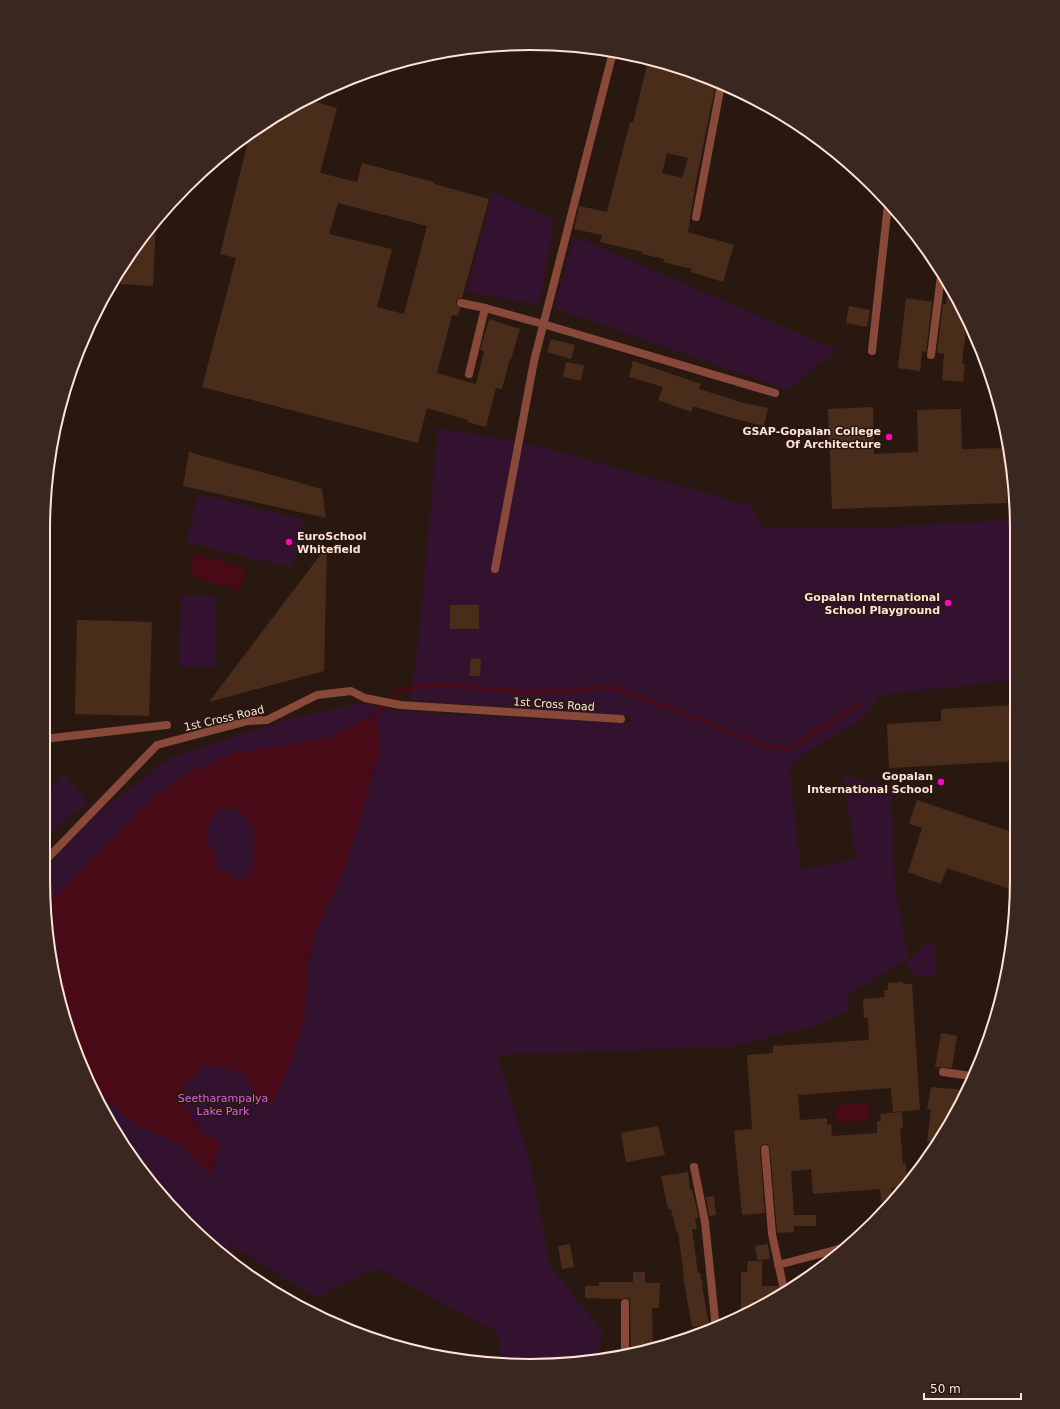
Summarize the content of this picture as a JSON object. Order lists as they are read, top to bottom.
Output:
{
  "streets": {
    "street": ["1st Cross Road"]
  },
  "parks": ["Seetharampalya Lake Park"],
  "places": [
    "GSAP-Gopalan College Of Architecture",
    "EuroSchool Whitefield",
    "Gopalan International School Playground",
    "Gopalan International School"
  ],
  "scale_bar": "50 m"
}
